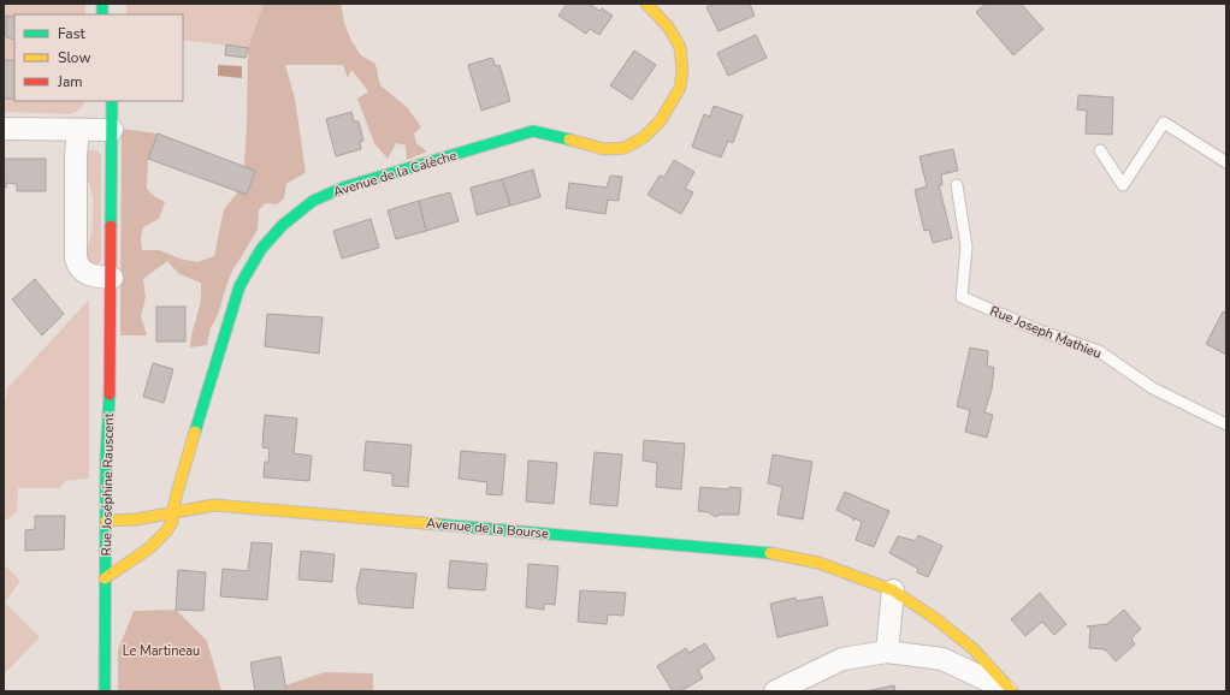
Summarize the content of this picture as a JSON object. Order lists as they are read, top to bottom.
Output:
{
  "streets": {
    "street": ["Avenue de la Calèche", "Rue Joséphine Rauscent", "Avenue de la Bourse"],
    "lane": ["Rue Joseph Mathieu"]
  },
  "crossings": [
    ["Avenue de la Calèche", "Avenue de la Bourse"]
  ],
  "parks": ["Le Martineau"],
  "legend": ["Fast", "Slow", "Jam"]
}
